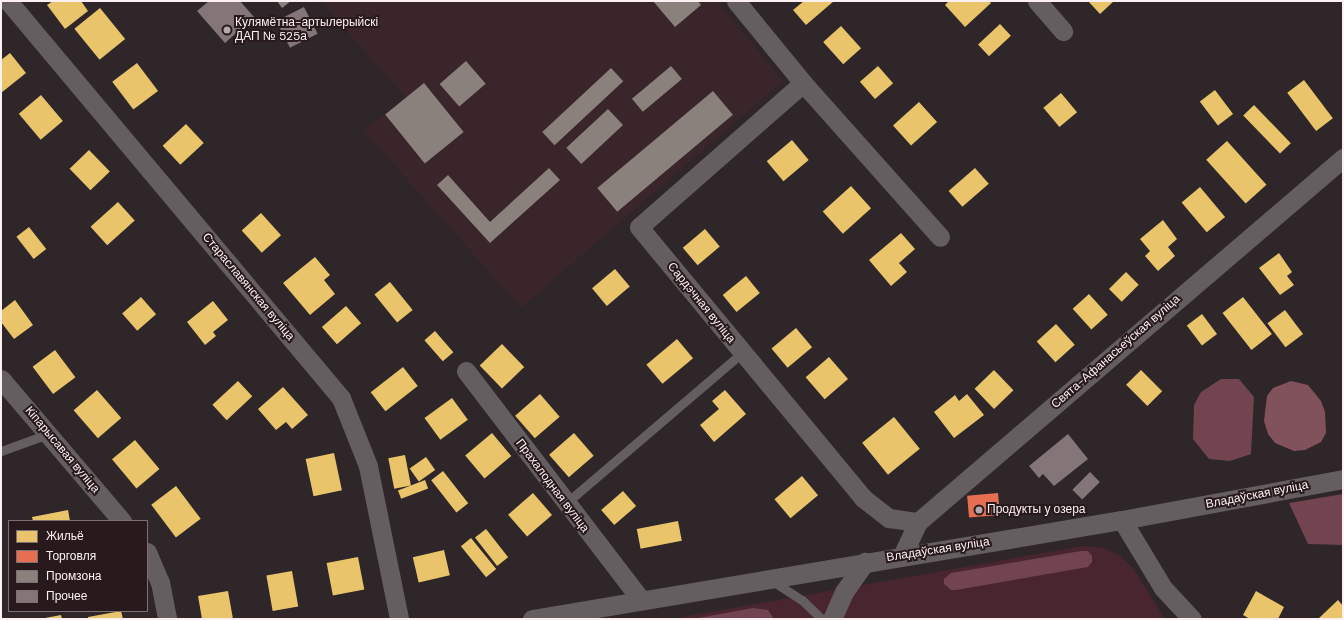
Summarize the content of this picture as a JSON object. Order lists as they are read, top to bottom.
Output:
{
  "streets": {
    "street": [
      "Стараславянская вуліца",
      "Сардэчная вуліца",
      "Свята-Афанасьеўская вуліца",
      "Кіпарысавая вуліца",
      "Прахалодная вуліца",
      "Владаўская вуліца"
    ]
  },
  "crossings": [
    ["Сардэчная вуліца", "Свята-Афанасьеўская вуліца"],
    ["Свята-Афанасьеўская вуліца", "Владаўская вуліца"],
    ["Прахалодная вуліца", "Владаўская вуліца"]
  ],
  "places": ["Кулямётна-артылерыйскі ДАП № 525а", "Продукты у озера"],
  "legend": [
    "Жильё",
    "Торговля",
    "Промзона",
    "Прочее"
  ]
}
